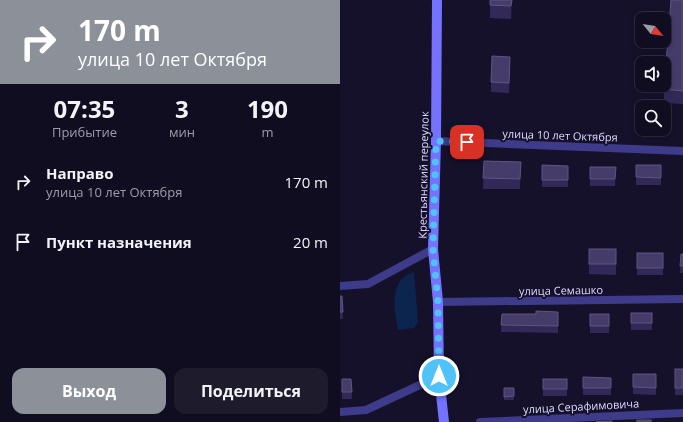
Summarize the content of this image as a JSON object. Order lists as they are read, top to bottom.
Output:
{
  "streets": {
    "street": [
      "улица 10 лет Октября",
      "Крестьянский переулок",
      "улица Семашко",
      "улица Серафимовича"
    ]
  },
  "crossings": [
    ["улица 10 лет Октября", "Крестьянский переулок"],
    ["Крестьянский переулок", "улица Семашко"]
  ],
  "north": "bottom right",
  "page": {
    "turn": ["170 m", "улица 10 лет Октября"],
    "eta": [
      "07:35",
      "Прибытие",
      "3",
      "мин",
      "190",
      "m"
    ],
    "list": [
      {
        "name": "Направо",
        "note": "улица 10 лет Октября",
        "value": "170 m"
      },
      {
        "name": "Пункт назначения",
        "value": "20 m"
      }
    ],
    "buttons": ["Выход", "Поделиться"]
  }
}
